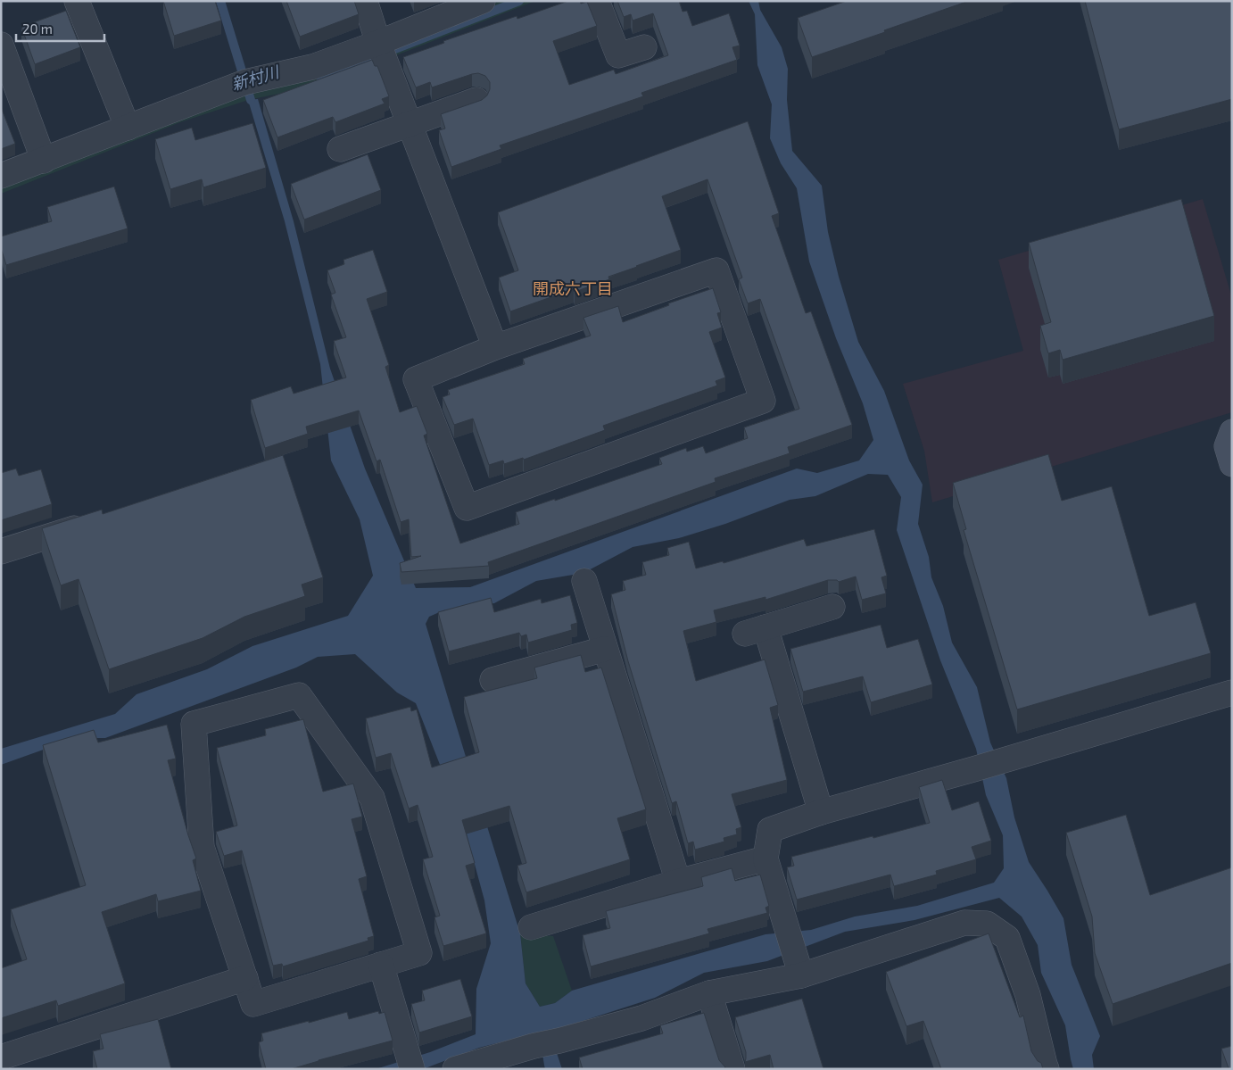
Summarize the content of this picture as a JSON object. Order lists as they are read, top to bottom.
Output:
{
  "districts": ["開成六丁目"],
  "water": ["新村川"],
  "scale_bar": "20 m"
}
